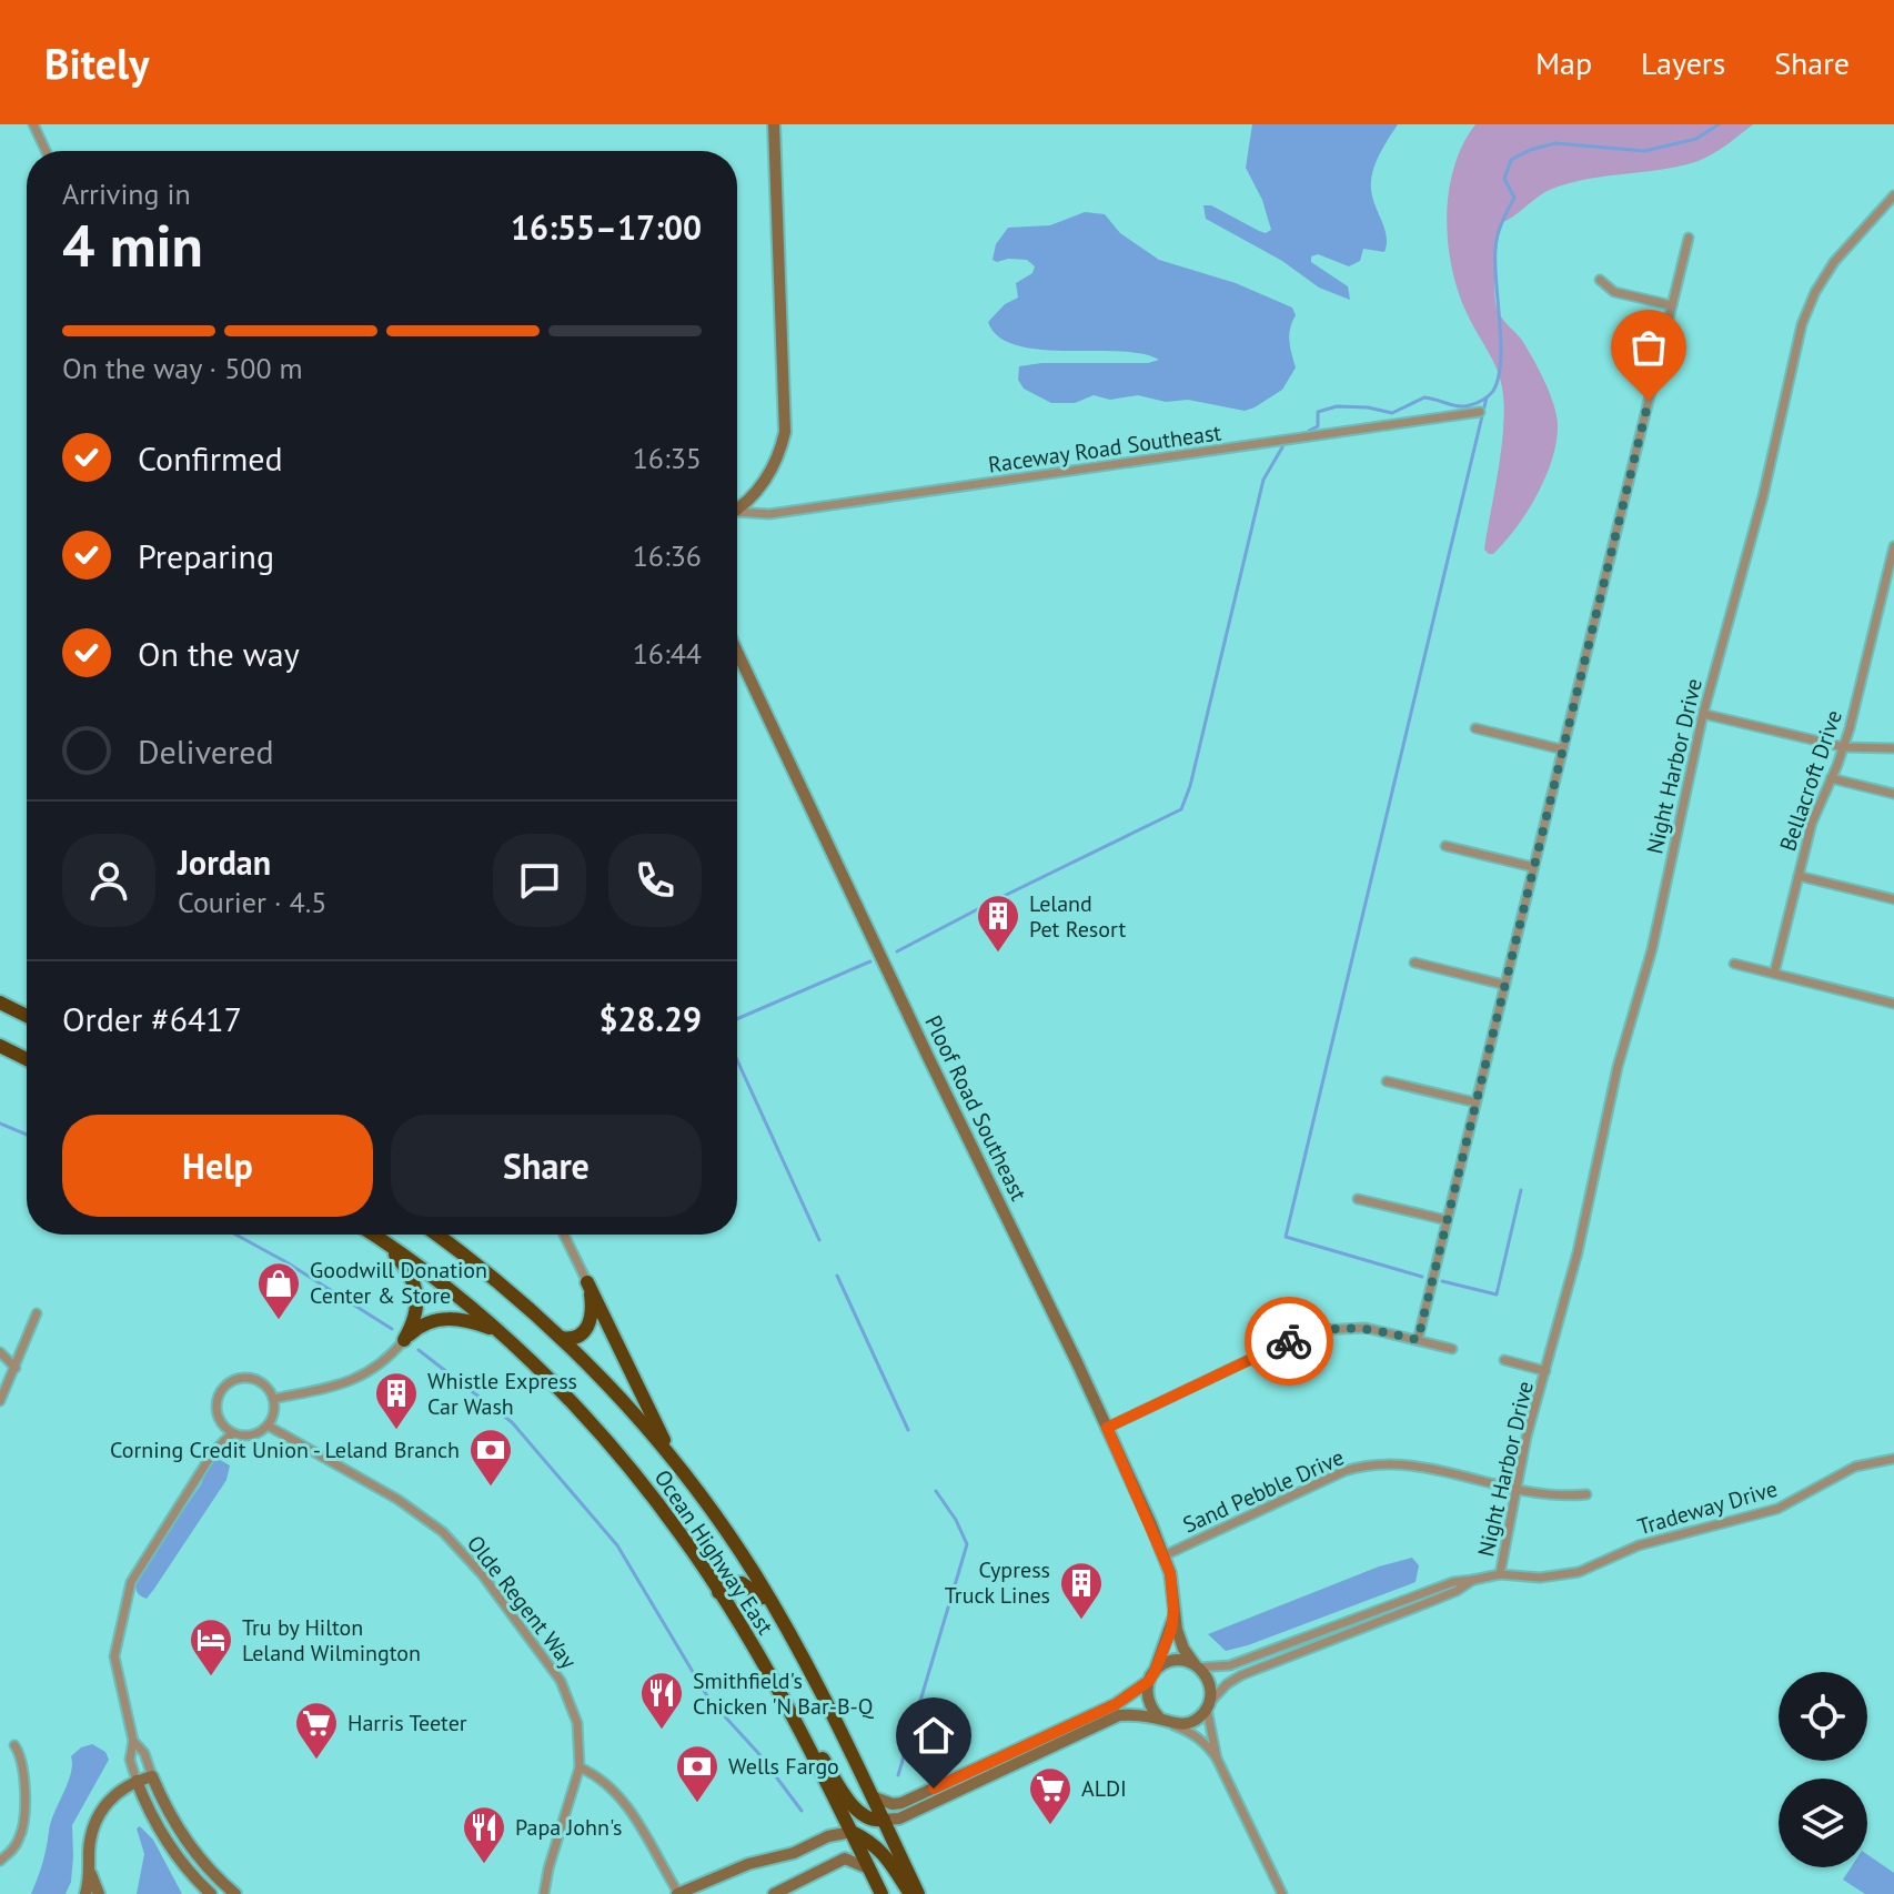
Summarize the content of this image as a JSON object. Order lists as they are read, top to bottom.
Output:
{
  "streets": {
    "highway": ["Ocean Highway East"],
    "street": [
      "Raceway Road Southeast",
      "Night Harbor Drive",
      "Bellacroft Drive",
      "Ploof Road Southeast",
      "Sand Pebble Drive",
      "Tradeway Drive",
      "Olde Regent Way"
    ]
  },
  "crossings": [
    ["Night Harbor Drive", "Sand Pebble Drive"],
    ["Night Harbor Drive", "Tradeway Drive"],
    ["Ploof Road Southeast", "Sand Pebble Drive"],
    ["Ploof Road Southeast", "Tradeway Drive"]
  ],
  "places": {
    "building": ["Leland Pet Resort", "Whistle Express Car Wash", "Cypress Truck Lines"],
    "shop": ["Goodwill Donation Center & Store"],
    "bank": ["Corning Credit Union - Leland Branch", "Wells Fargo"],
    "hotel": ["Tru by Hilton Leland Wilmington"],
    "restaurant": ["Smithfield's Chicken 'N Bar-B-Q", "Papa John's"],
    "supermarket": ["Harris Teeter", "ALDI"]
  },
  "page": {
    "header": "Bitely",
    "nav": ["Map", "Layers", "Share"],
    "heading": ["4 min", "Arriving in", "16:55–17:00"],
    "panel": [
      "Jordan",
      "Courier · 4.5",
      "Order #6417",
      "$28.29"
    ],
    "bar": "On the way · 500 m",
    "list": [
      ["Confirmed", "16:35"],
      ["Preparing", "16:36"],
      ["On the way", "16:44"],
      "Delivered"
    ],
    "buttons": ["Help", "Share"]
  }
}
